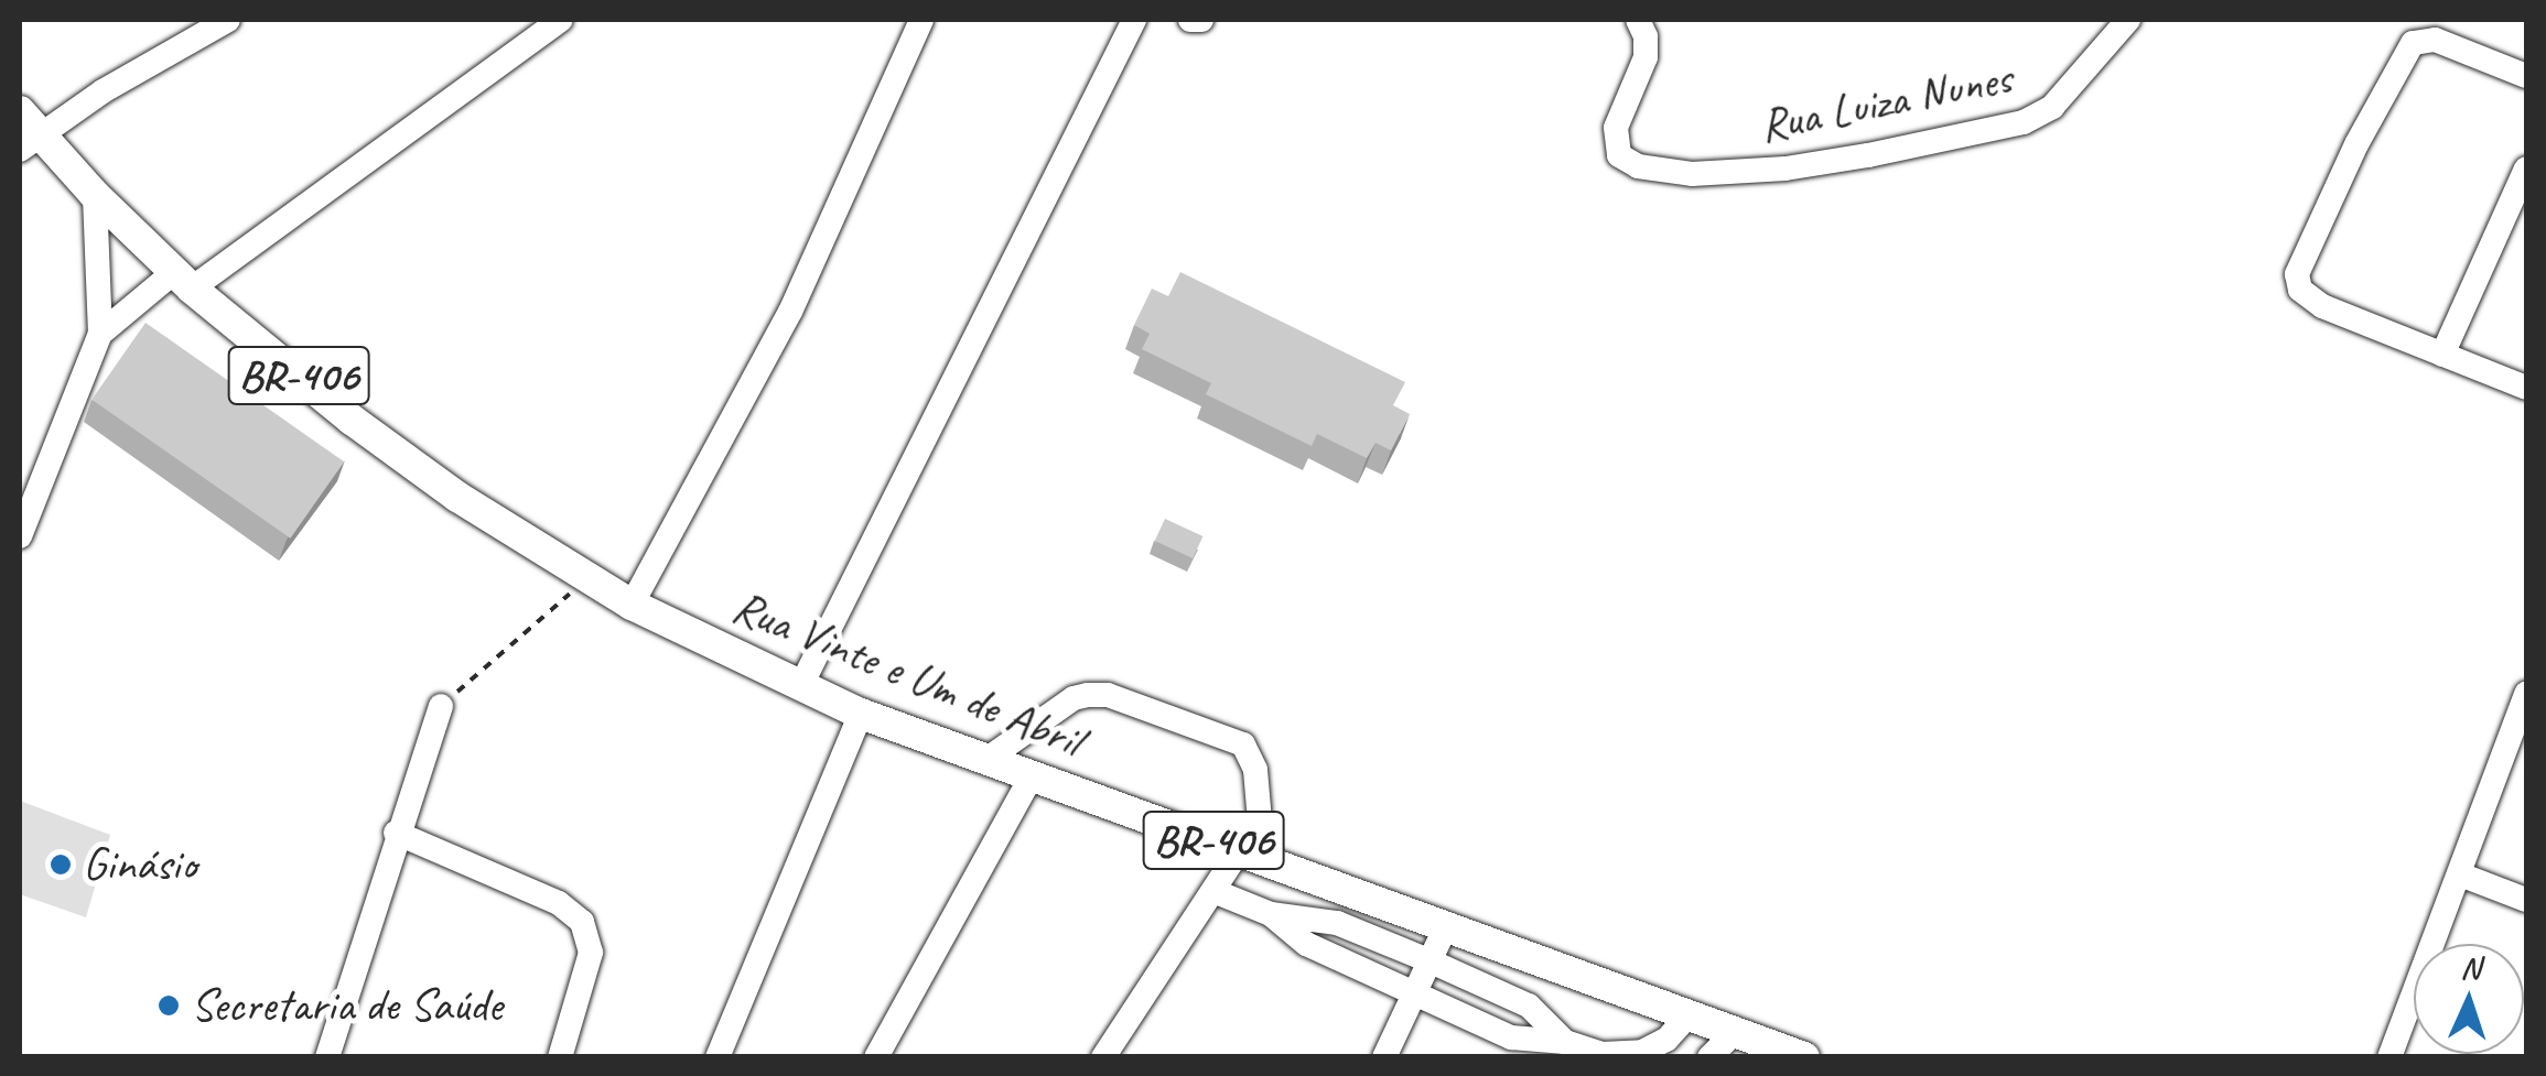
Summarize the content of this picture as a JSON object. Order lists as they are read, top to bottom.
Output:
{
  "streets": {
    "main road": ["BR-406", "Rua Vinte e Um de Abril"],
    "street": ["Rua Luiza Nunes"]
  },
  "crossings": [
    ["BR-406", "Rua Vinte e Um de Abril"]
  ],
  "places": ["Ginásio", "Secretaria de Saúde"],
  "north": "top"
}
